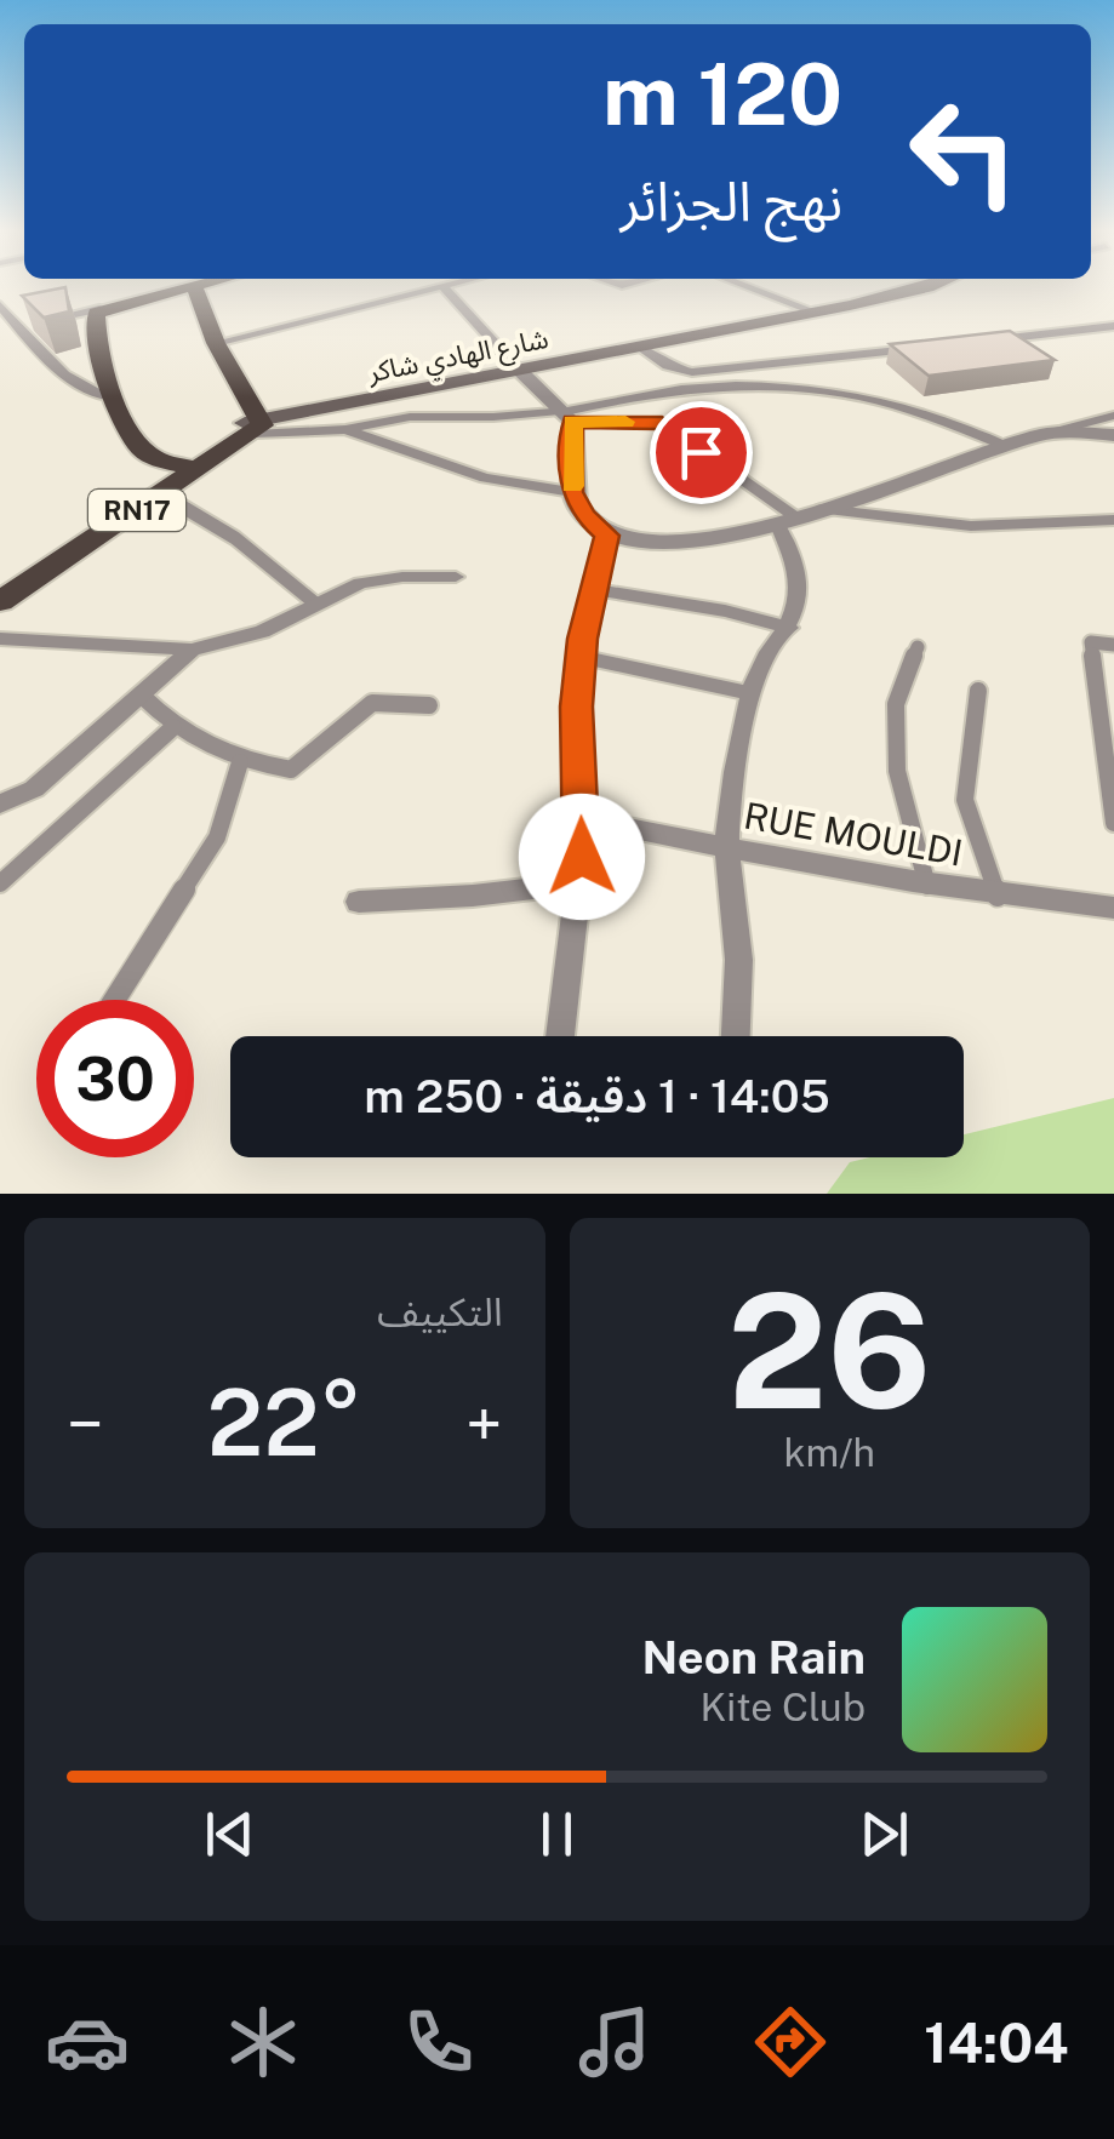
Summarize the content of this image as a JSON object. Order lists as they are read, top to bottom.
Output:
{
  "streets": {
    "main road": ["شارع الهادي شاكر", "RN17"],
    "street": ["RUE MOULDI"]
  },
  "crossings": [
    ["شارع الهادي شاكر", "RN17"]
  ],
  "page": {
    "turn": ["120 m", "نهج الجزائر"],
    "limit": "30",
    "trip": "14:05 · 1 دقيقة · 250 m",
    "tile": [
      ["26", "km/h"],
      "التكييف"
    ],
    "heat": ["−", "22°", "+"],
    "song": ["Neon Rain", "Kite Club"],
    "tabs": "14:04"
  }
}
